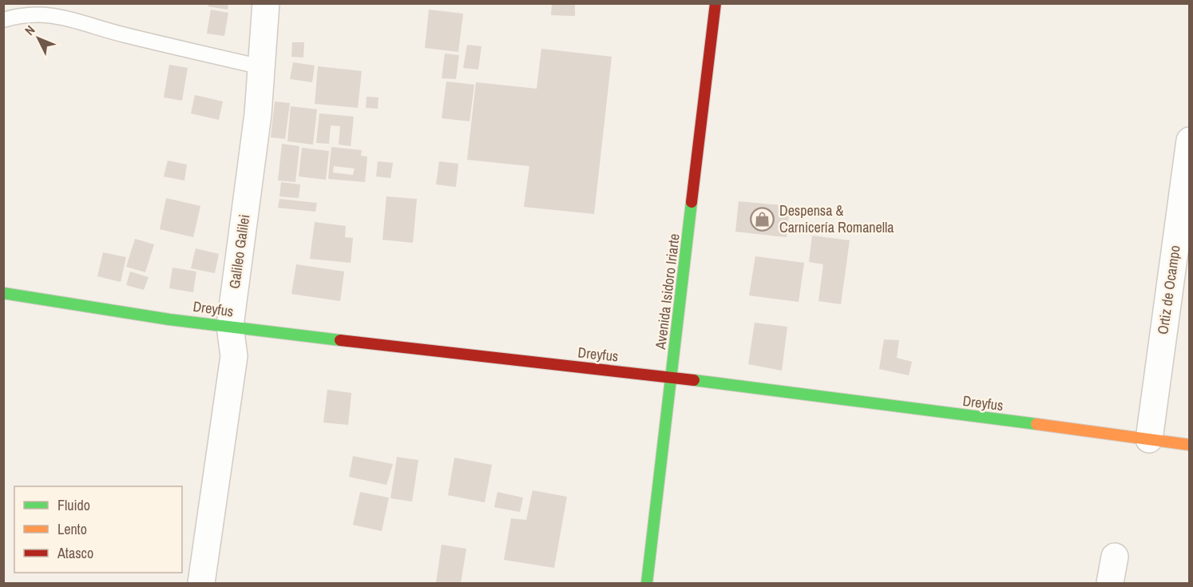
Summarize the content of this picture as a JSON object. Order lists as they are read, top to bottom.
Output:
{
  "streets": {
    "street": [
      "Galileo Galilei",
      "Ortiz de Ocampo",
      "Avenida Isidoro Iriarte",
      "Dreyfus"
    ]
  },
  "crossings": [
    ["Galileo Galilei", "Dreyfus"],
    ["Ortiz de Ocampo", "Dreyfus"],
    ["Avenida Isidoro Iriarte", "Dreyfus"]
  ],
  "places": {
    "shop": ["Despensa & Carnicería Romanella"]
  },
  "legend": ["Fluido", "Lento", "Atasco"],
  "north": "top left"
}
